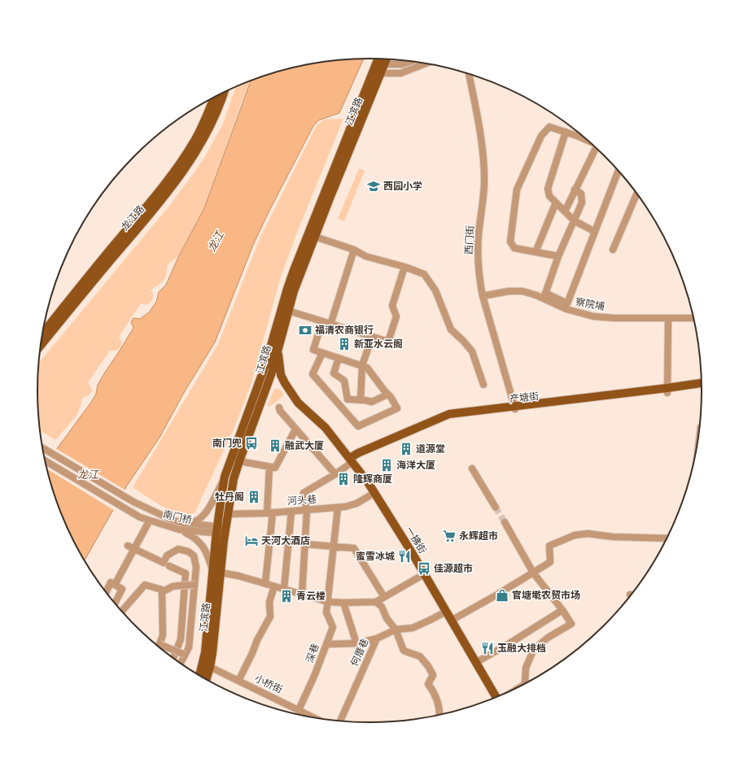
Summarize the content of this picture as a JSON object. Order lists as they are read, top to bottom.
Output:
{
  "streets": {
    "main road": [
      "江滨路",
      "龙江路",
      "产塘街",
      "一拂街"
    ],
    "street": [
      "西门街",
      "察院埔",
      "河头巷",
      "南门桥",
      "何厝巷",
      "深巷",
      "小桥街"
    ]
  },
  "crossings": [
    ["江滨路", "河头巷"],
    ["江滨路", "南门桥"],
    ["江滨路", "一拂街"],
    ["江滨路", "小桥街"],
    ["西门街", "察院埔"],
    ["西门街", "产塘街"],
    ["产塘街", "一拂街"],
    ["河头巷", "一拂街"],
    ["河头巷", "深巷"],
    ["一拂街", "何厝巷"],
    ["深巷", "小桥街"]
  ],
  "water": ["龙江"],
  "places": {
    "school or university": ["西园小学"],
    "bank": ["福清农商银行"],
    "building": [
      "新亚水云阁",
      "融武大厦",
      "道源堂",
      "海洋大厦",
      "隆辉商厦",
      "牡丹阁",
      "青云楼"
    ],
    "bus stop": ["南门兜", "佳源超市"],
    "supermarket": ["永辉超市"],
    "hotel": ["天河大酒店"],
    "restaurant": ["蜜雪冰城", "玉融大排档"],
    "shop": ["官塘墘农贸市场"]
  }
}
